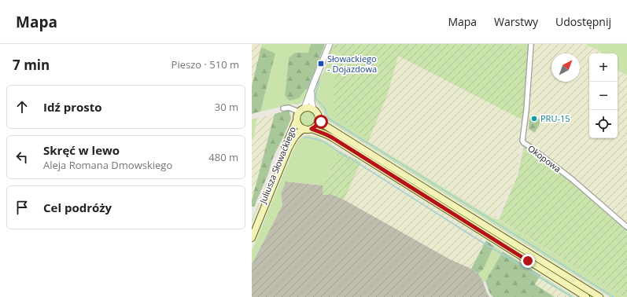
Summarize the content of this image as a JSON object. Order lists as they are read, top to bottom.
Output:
{
  "streets": {
    "main road": ["Juliusza Słowackiego"],
    "street": ["Okopowa"]
  },
  "places": {
    "transit": ["Słowackiego - Dojazdowa"],
    "other": ["PRU-15"]
  },
  "north": "top right",
  "page": {
    "header": "Mapa",
    "nav": ["Mapa", "Warstwy", "Udostępnij"],
    "heading": ["7 min", "Pieszo · 510 m"],
    "map_buttons": ["+", "−"],
    "list": [
      ["Idź prosto", "30 m"],
      ["Skręć w lewo", "Aleja Romana Dmowskiego", "480 m"],
      "Cel podróży"
    ]
  }
}
